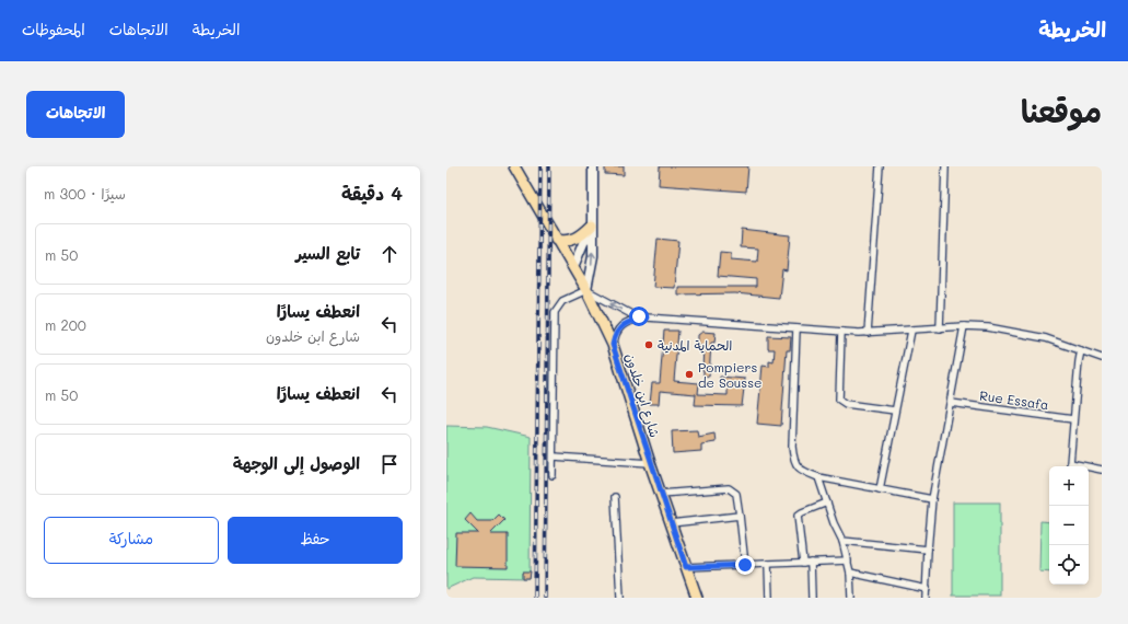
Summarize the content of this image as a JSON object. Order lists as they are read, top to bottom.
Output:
{
  "streets": {
    "main road": ["شارع ابن خلدون"],
    "street": ["Rue Essafa"]
  },
  "places": ["الحماية المدنية", "Pompiers de Sousse"],
  "page": {
    "header": "الخريطة",
    "nav": ["الخريطة", "الاتجاهات", "المحفوظات"],
    "title": "موقعنا",
    "buttons": [
      "الاتجاهات",
      ["حفظ", "مشاركة"]
    ],
    "heading": ["4 دقيقة", "سيرًا · 300 m"],
    "list": [
      ["تابع السير", "50 m"],
      ["انعطف يسارًا", "شارع ابن خلدون", "200 m"],
      ["انعطف يسارًا", "50 m"],
      "الوصول إلى الوجهة"
    ],
    "map_buttons": ["+", "−"]
  }
}
